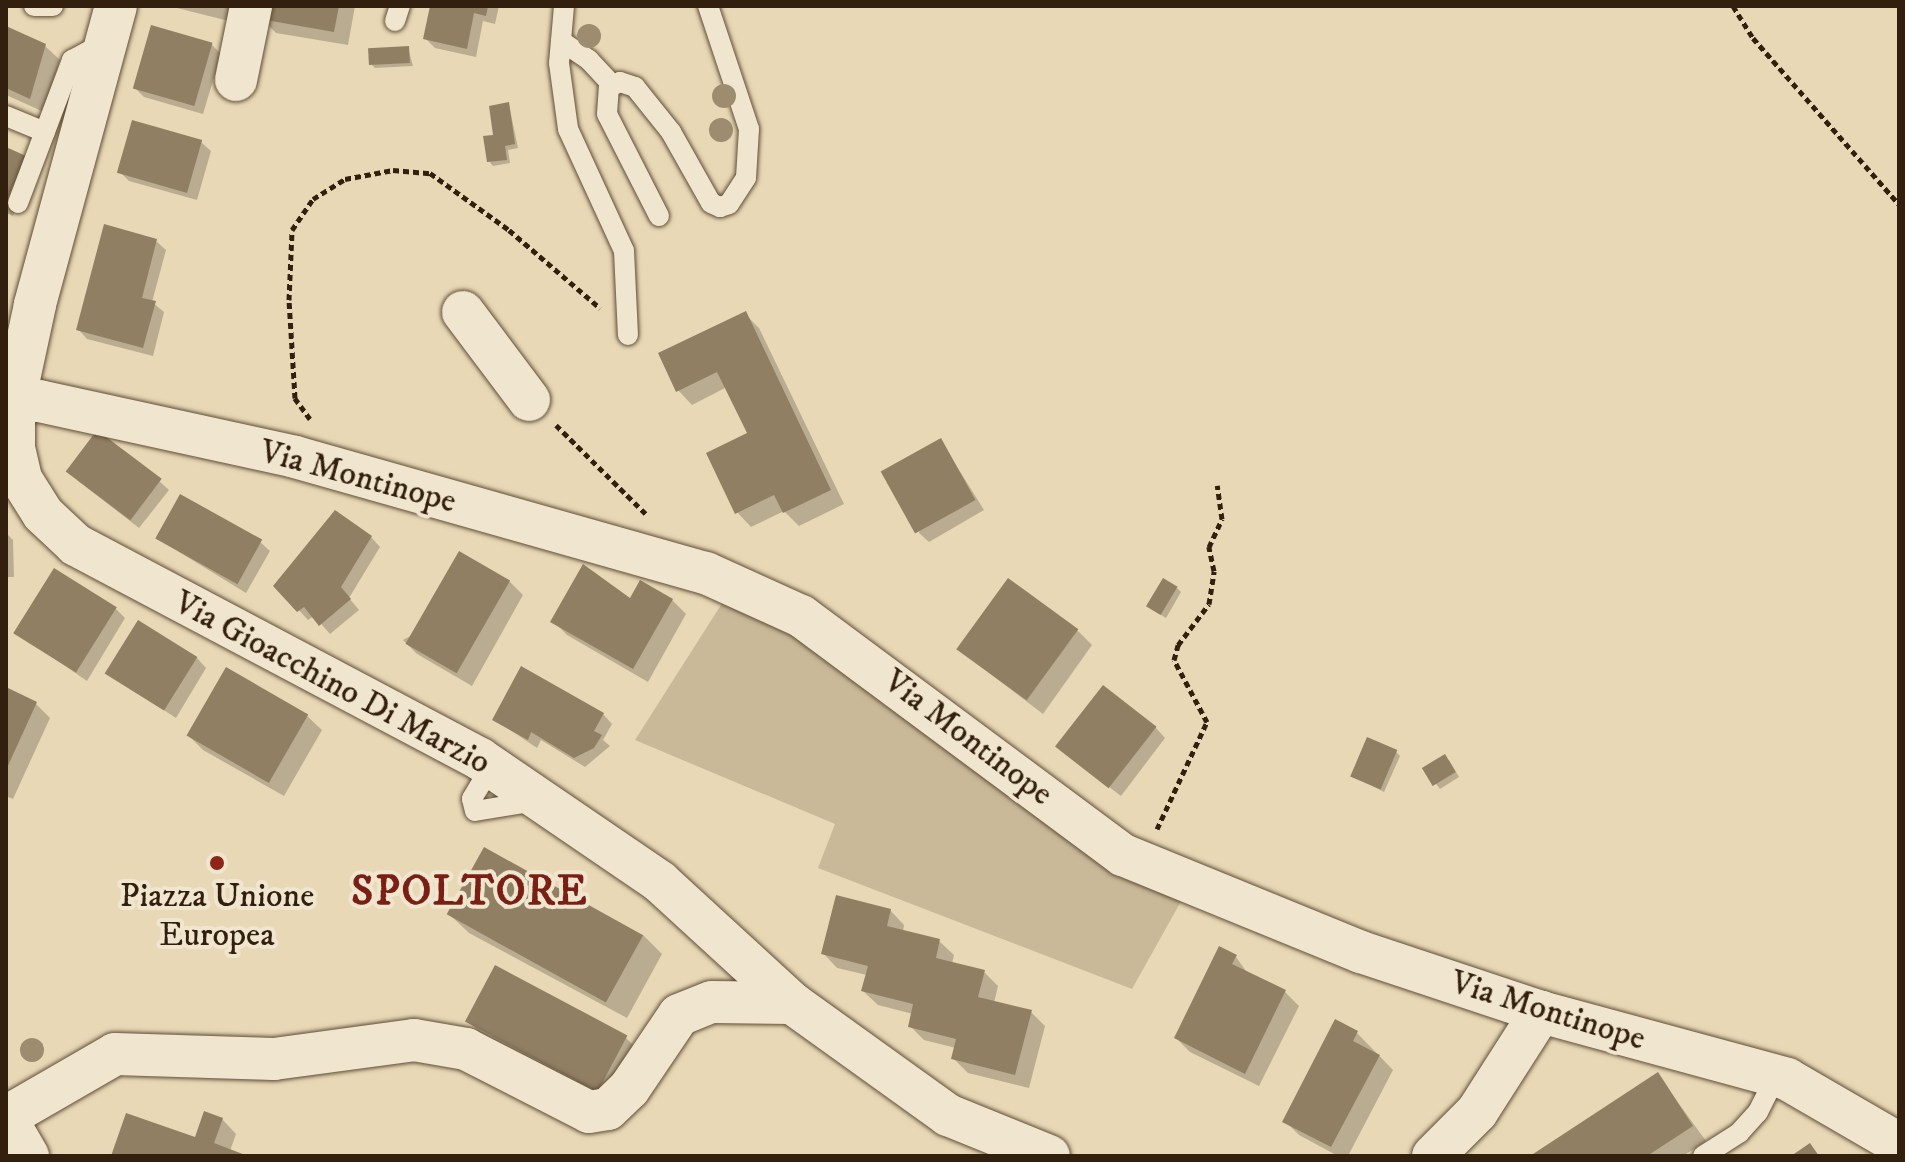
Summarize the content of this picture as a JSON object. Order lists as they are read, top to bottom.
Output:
{
  "streets": {
    "street": ["Via Montinope", "Via Gioacchino Di Marzio"]
  },
  "crossings": [
    ["Via Montinope", "Via Gioacchino Di Marzio"]
  ],
  "districts": ["SPOLTORE"],
  "places": ["Piazza Unione Europea"]
}
